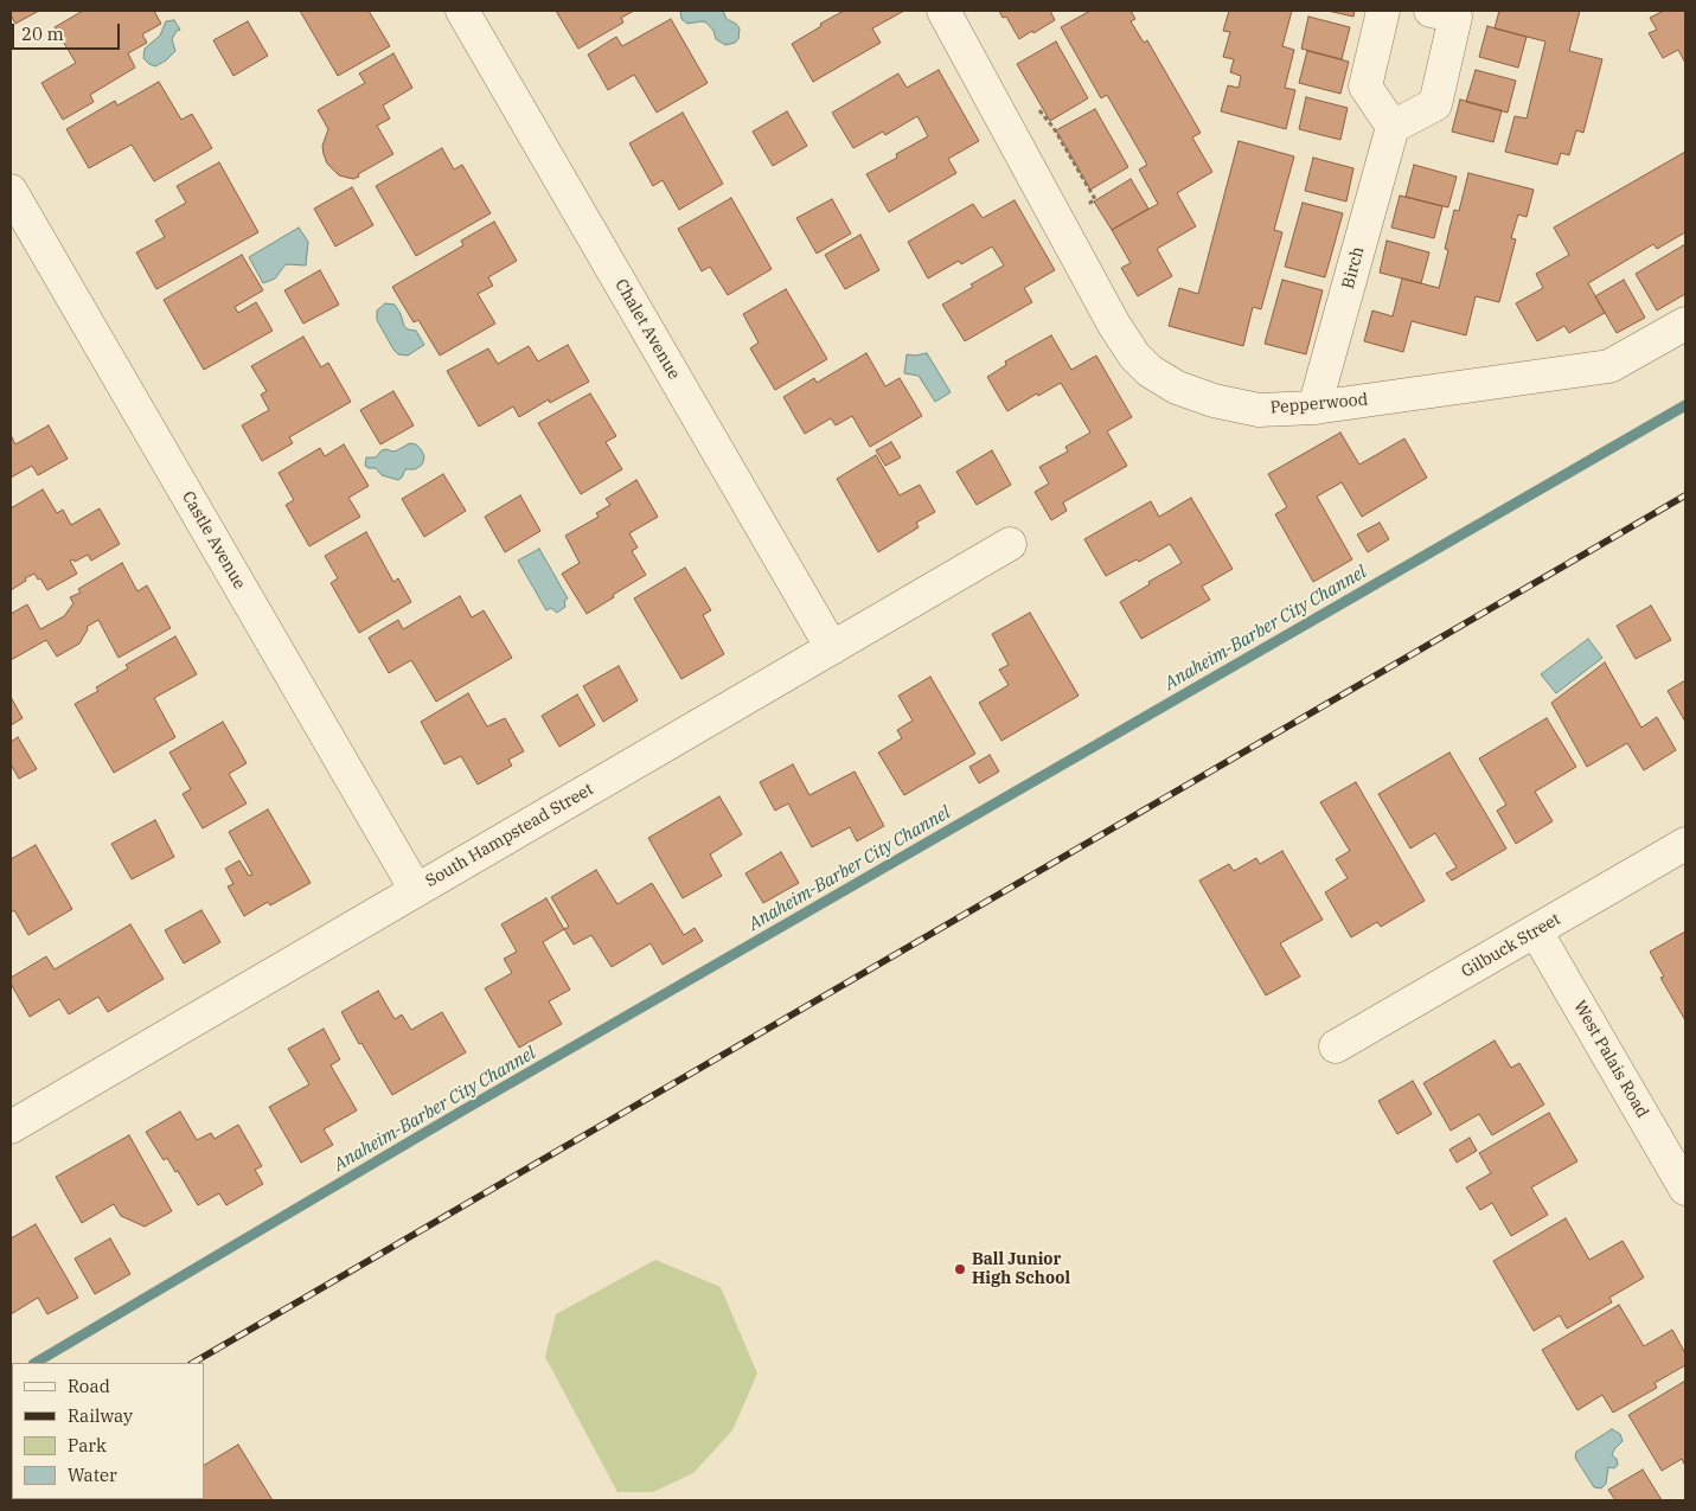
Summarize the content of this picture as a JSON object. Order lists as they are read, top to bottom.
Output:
{
  "streets": {
    "street": [
      "Birch",
      "Chalet Avenue",
      "Pepperwood",
      "Castle Avenue",
      "South Hampstead Street",
      "Gilbuck Street",
      "West Palais Road"
    ]
  },
  "crossings": [
    ["Birch", "Pepperwood"],
    ["Chalet Avenue", "South Hampstead Street"],
    ["Castle Avenue", "South Hampstead Street"],
    ["Gilbuck Street", "West Palais Road"]
  ],
  "water": ["Anaheim-Barber City Channel"],
  "places": ["Ball Junior High School"],
  "legend": [
    "Road",
    "Railway",
    "Park",
    "Water"
  ],
  "scale_bar": "20 m"
}
